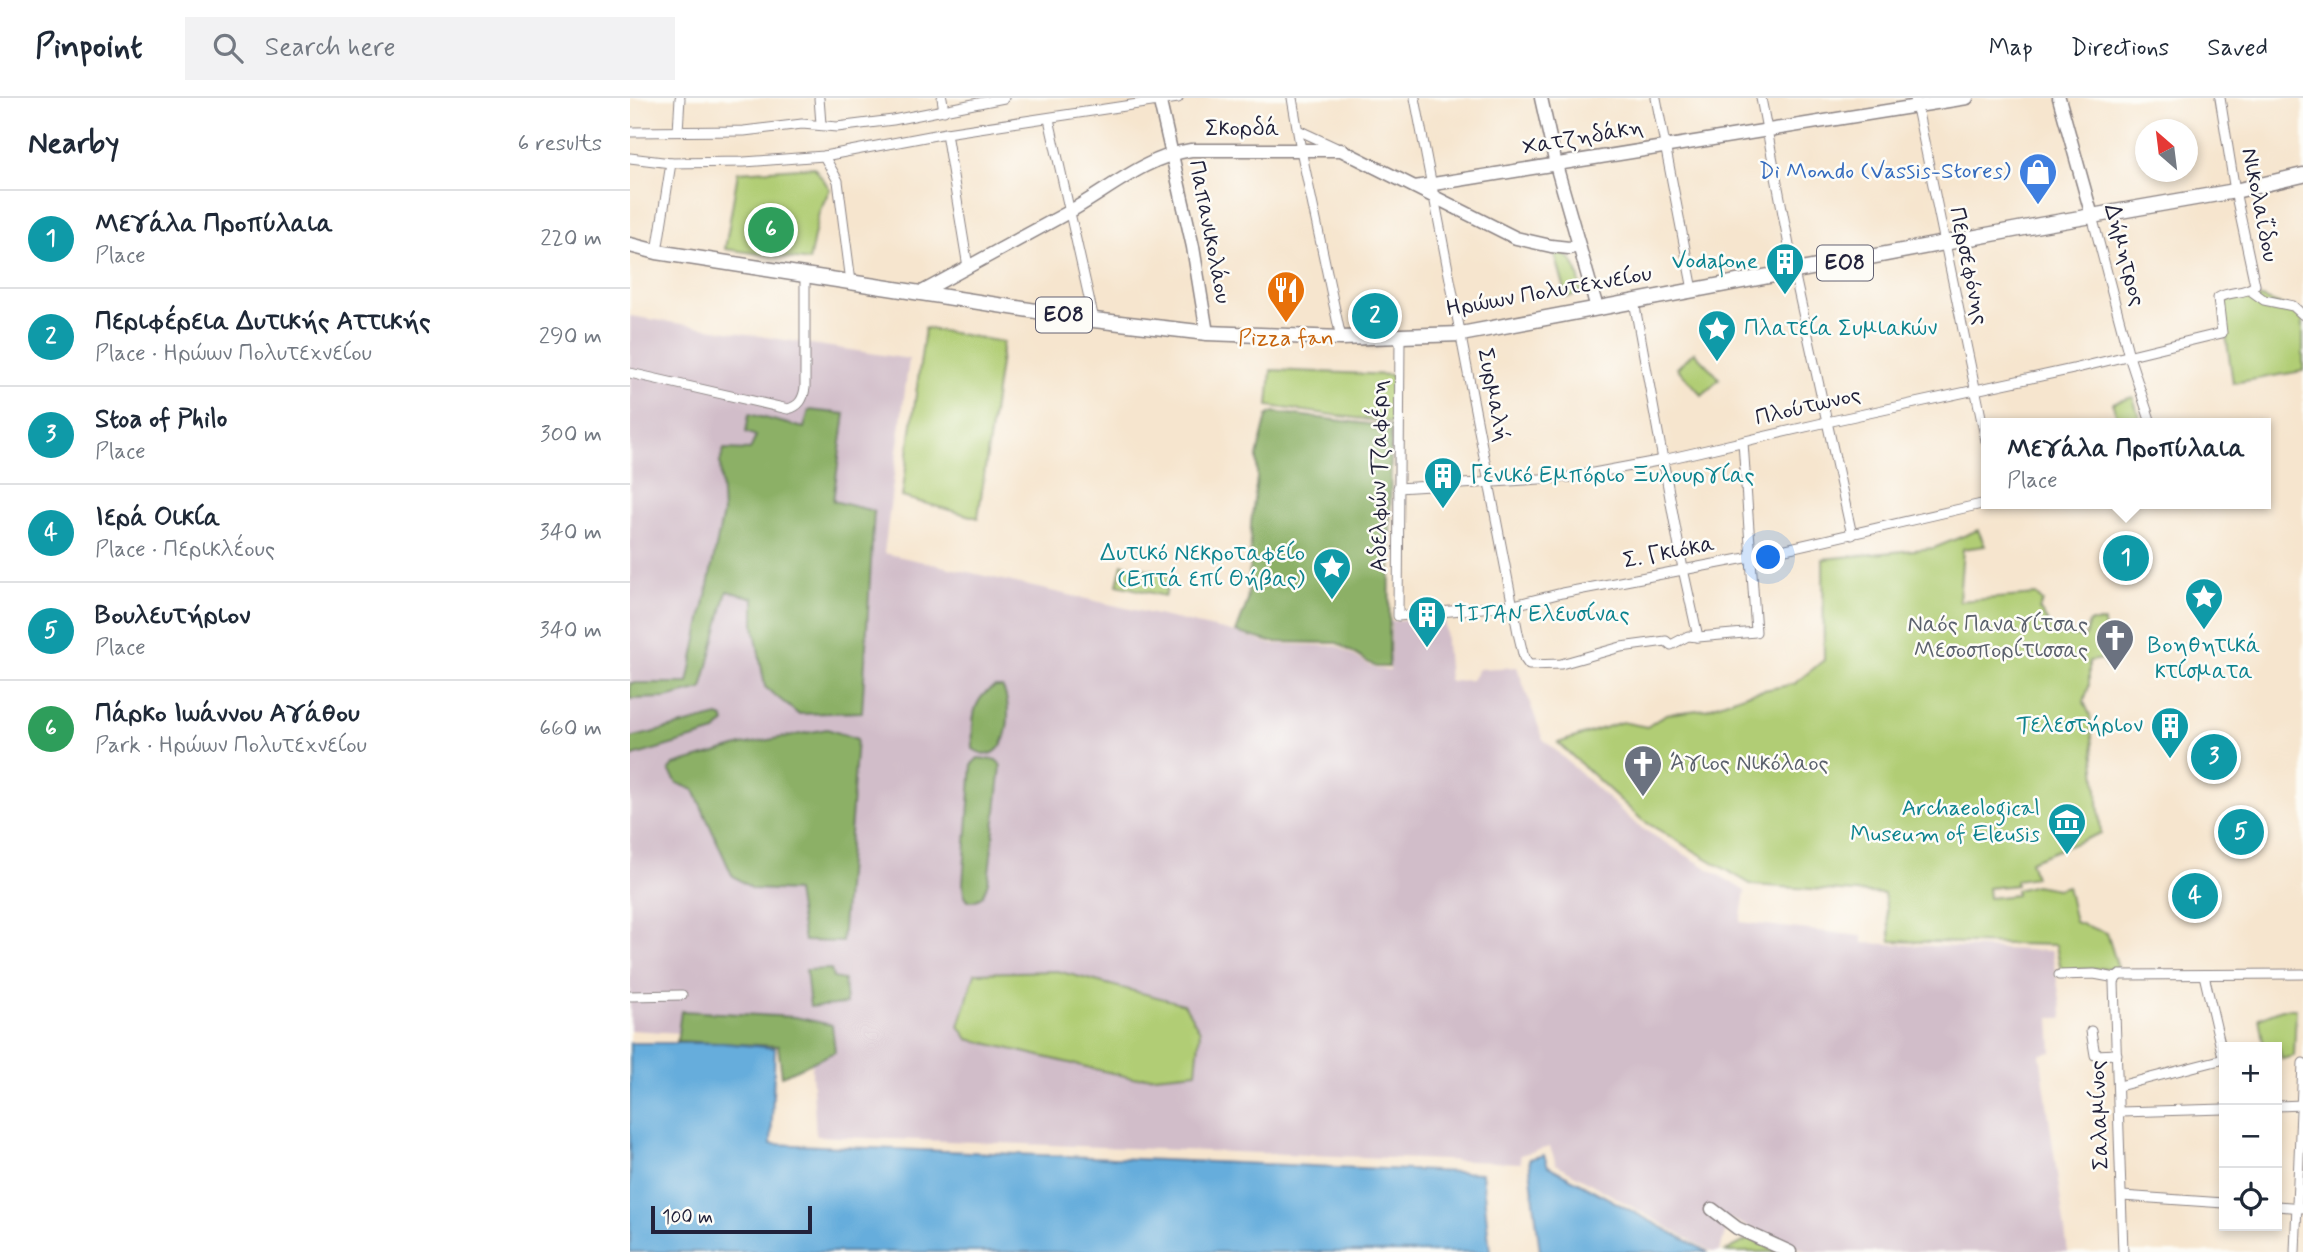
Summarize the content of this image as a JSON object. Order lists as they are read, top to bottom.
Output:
{
  "streets": {
    "main road": ["ΕΟ8", "Ηρώων Πολυτεχνείου"],
    "street": [
      "Σκορδά",
      "Χατζηδάκη",
      "Νικολαΐδου",
      "Παπανικολάου",
      "Δήμητρος",
      "Περσεφόνης",
      "Συρμαλή",
      "Πλούτωνος",
      "Αδελφών Τζαφέρη",
      "Σ. Γκιόκα",
      "Σαλαμίνος"
    ]
  },
  "crossings": [
    ["Σκορδά", "Χατζηδάκη"],
    ["Σκορδά", "Παπανικολάου"],
    ["Σκορδά", "Ηρώων Πολυτεχνείου"],
    ["Σκορδά", "Συρμαλή"],
    ["Χατζηδάκη", "Περσεφόνης"],
    ["Χατζηδάκη", "Συρμαλή"],
    ["Νικολαΐδου", "Ηρώων Πολυτεχνείου"],
    ["Νικολαΐδου", "Πλούτωνος"],
    ["Παπανικολάου", "Ηρώων Πολυτεχνείου"],
    ["Δήμητρος", "Ηρώων Πολυτεχνείου"],
    ["Δήμητρος", "Πλούτωνος"],
    ["Περσεφόνης", "Ηρώων Πολυτεχνείου"],
    ["Περσεφόνης", "Πλούτωνος"],
    ["Ηρώων Πολυτεχνείου", "Συρμαλή"],
    ["Ηρώων Πολυτεχνείου", "Αδελφών Τζαφέρη"],
    ["Συρμαλή", "Πλούτωνος"],
    ["Συρμαλή", "Σ. Γκιόκα"],
    ["Πλούτωνος", "Αδελφών Τζαφέρη"],
    ["Αδελφών Τζαφέρη", "Σ. Γκιόκα"]
  ],
  "places": {
    "shop": ["Di Mondo (Vassis-Stores)"],
    "building": [
      "Vodafone",
      "Γενικό Εμπόριο Ξυλουργίας",
      "TITAN Ελευσίνας",
      "Τελεστήριον"
    ],
    "restaurant": ["Pizza fan"],
    "place": ["Πλατεία Συμιακών", "Δυτικό Νεκροταφείο (Επτά επί Θήβας)", "Βοηθητικά κτίσματα"],
    "church": ["Ναός Παναγίτσας Μεσοσπορίτισσας", "Άγιος Νικόλαος"],
    "museum": ["Archaeological Museum of Eleusis"]
  },
  "scale_bar": "100 m",
  "north": "top left",
  "page": {
    "header": "Pinpoint",
    "search": "Search here",
    "nav": ["Map", "Directions", "Saved"],
    "heading": ["Nearby", "6 results"],
    "list": [
      {
        "mark": "1",
        "name": "Μεγάλα Προπύλαια",
        "note": "Place",
        "value": "220 m"
      },
      {
        "mark": "2",
        "name": "Περιφέρεια Δυτικής Αττικής",
        "note": "Place · Ηρώων Πολυτεχνείου",
        "value": "290 m"
      },
      {
        "mark": "3",
        "name": "Stoa of Philo",
        "note": "Place",
        "value": "300 m"
      },
      {
        "mark": "4",
        "name": "Ιερά Οικία",
        "note": "Place · Περικλέους",
        "value": "340 m"
      },
      {
        "mark": "5",
        "name": "Βουλευτήριον",
        "note": "Place",
        "value": "340 m"
      },
      {
        "mark": "6",
        "name": "Πάρκο Ιωάννου Αγάθου",
        "note": "Park · Ηρώων Πολυτεχνείου",
        "value": "660 m"
      }
    ],
    "pins": [
      "6",
      "2",
      "1",
      "3",
      "5",
      "4"
    ],
    "popup": ["Μεγάλα Προπύλαια", "Place"],
    "map_buttons": ["+", "−"],
    "scale": "100 m"
  }
}
